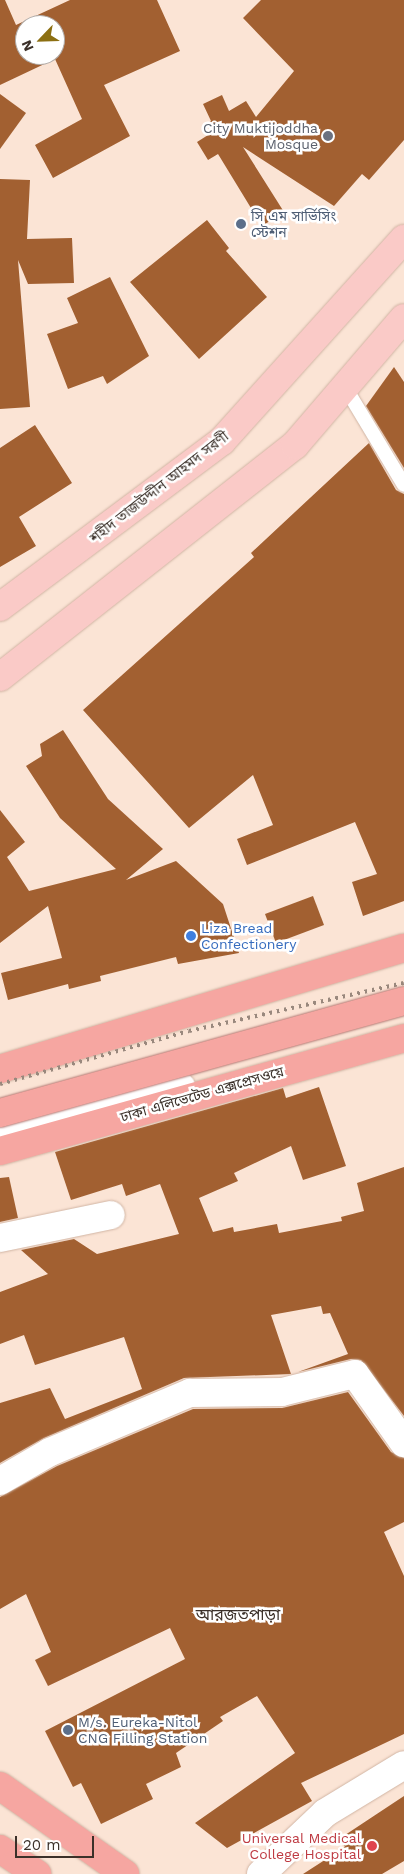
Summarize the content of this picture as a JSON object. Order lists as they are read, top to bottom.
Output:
{
  "streets": {
    "highway": ["ঢাকা এলিভেটেড এক্সপ্রেসওয়ে"],
    "main road": ["শহীদ তাজউদ্দীন আহমদ সরণী"]
  },
  "districts": ["আরজতপাড়া"],
  "places": [
    "City Muktijoddha Mosque",
    "সি এম সার্ভিসিং স্টেশন",
    "Liza Bread Confectionery",
    "M/s. Eureka-Nitol CNG Filling Station",
    "Universal Medical College Hospital"
  ],
  "scale_bar": "20 m",
  "north": "bottom left"
}
